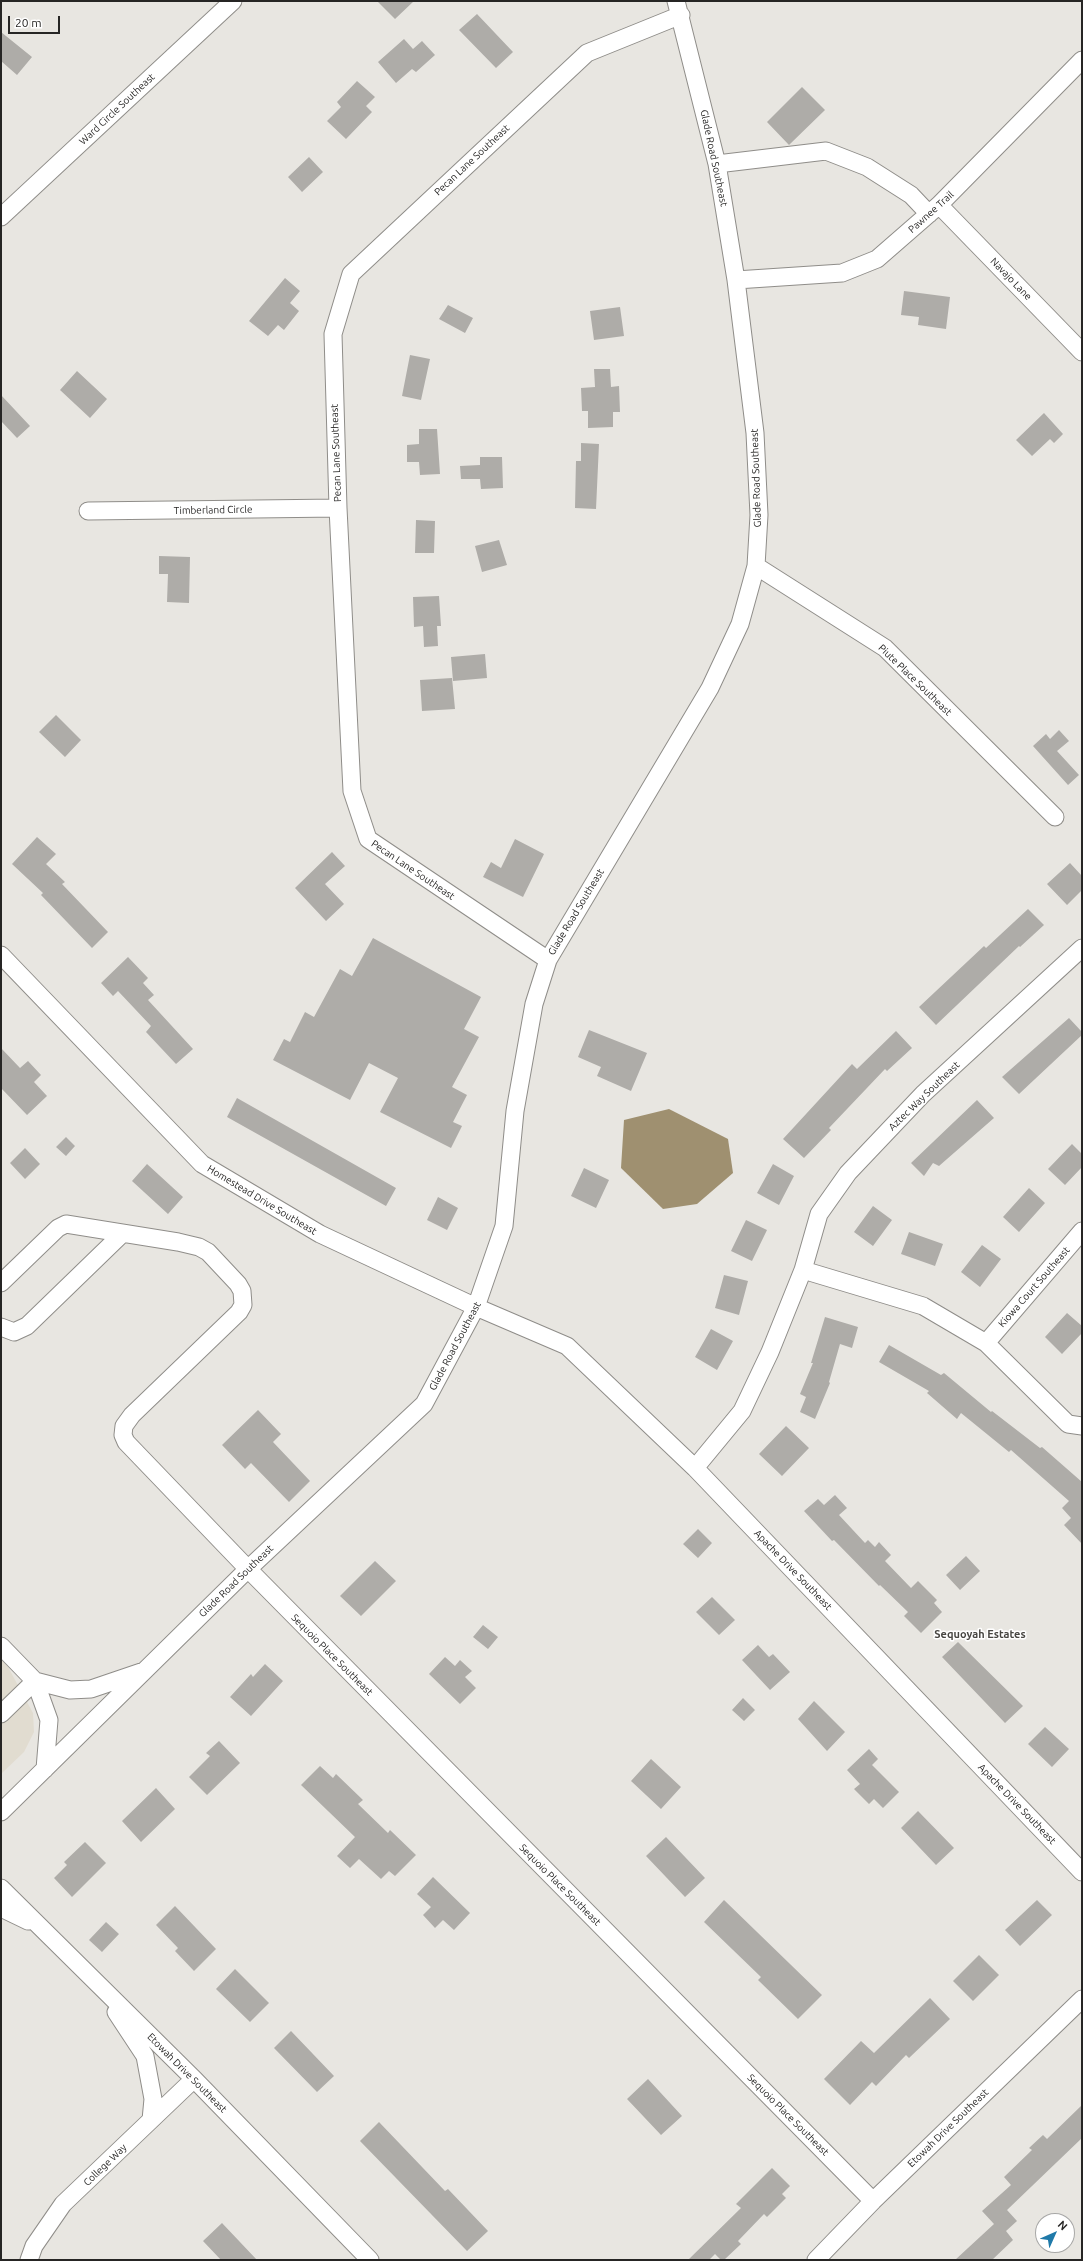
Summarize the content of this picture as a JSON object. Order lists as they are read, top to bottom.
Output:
{
  "streets": {
    "street": [
      "Ward Circle Southeast",
      "Glade Road Southeast",
      "Pecan Lane Southeast",
      "Pawnee Trail",
      "Navajo Lane",
      "Timberland Circle",
      "Piute Place Southeast",
      "Aztec Way Southeast",
      "Homestead Drive Southeast",
      "Kiowa Court Southeast",
      "Apache Drive Southeast",
      "Sequoio Place Southeast",
      "Etowah Drive Southeast",
      "College Way"
    ]
  },
  "crossings": [
    ["Glade Road Southeast", "Pecan Lane Southeast"],
    ["Glade Road Southeast", "Pawnee Trail"],
    ["Glade Road Southeast", "Navajo Lane"],
    ["Glade Road Southeast", "Piute Place Southeast"],
    ["Glade Road Southeast", "Homestead Drive Southeast"],
    ["Glade Road Southeast", "Apache Drive Southeast"],
    ["Glade Road Southeast", "Sequoio Place Southeast"],
    ["Pecan Lane Southeast", "Timberland Circle"],
    ["Pawnee Trail", "Navajo Lane"],
    ["Aztec Way Southeast", "Apache Drive Southeast"],
    ["Homestead Drive Southeast", "Apache Drive Southeast"],
    ["Sequoio Place Southeast", "Etowah Drive Southeast"],
    ["Etowah Drive Southeast", "College Way"]
  ],
  "districts": ["Sequoyah Estates"],
  "scale_bar": "20 m",
  "north": "top right"
}
